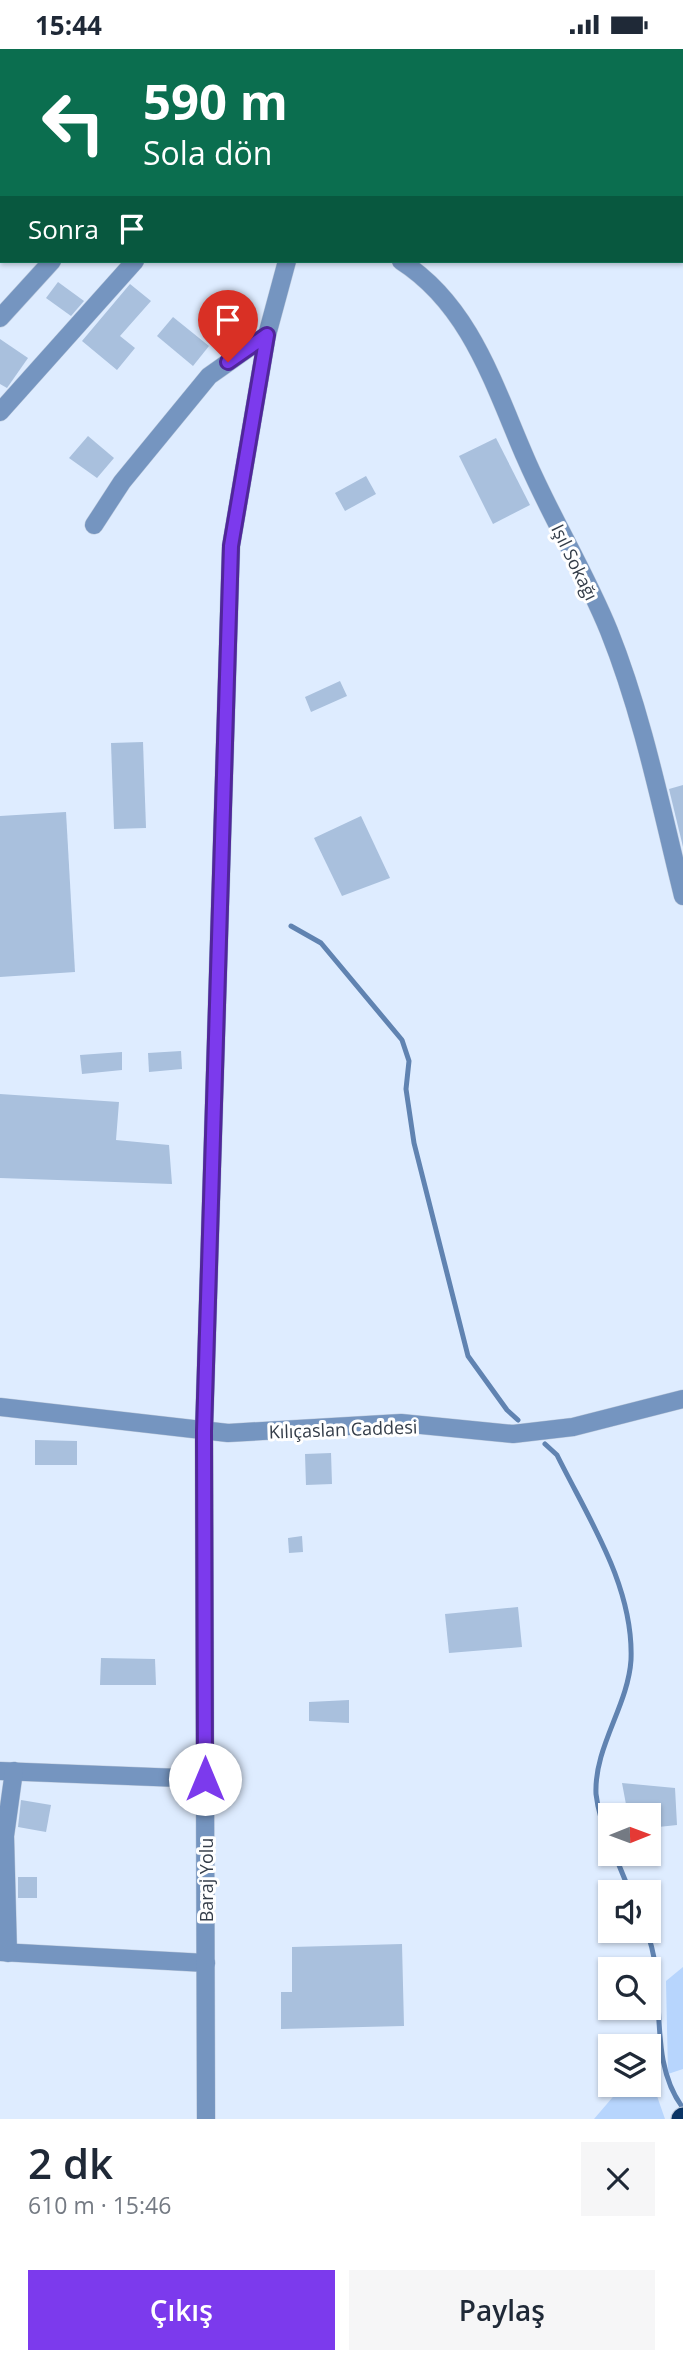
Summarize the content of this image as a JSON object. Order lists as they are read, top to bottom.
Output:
{
  "streets": {
    "street": ["Işıl Sokağı", "Kılıçaslan Caddesi", "Baraj Yolu"]
  },
  "crossings": [
    ["Kılıçaslan Caddesi", "Baraj Yolu"]
  ],
  "north": "right",
  "page": {
    "status": "15:44",
    "turn": ["590 m", "Sola dön"],
    "then": "Sonra",
    "heading": ["2 dk", "610 m · 15:46"],
    "buttons": ["Çıkış", "Paylaş"]
  }
}
